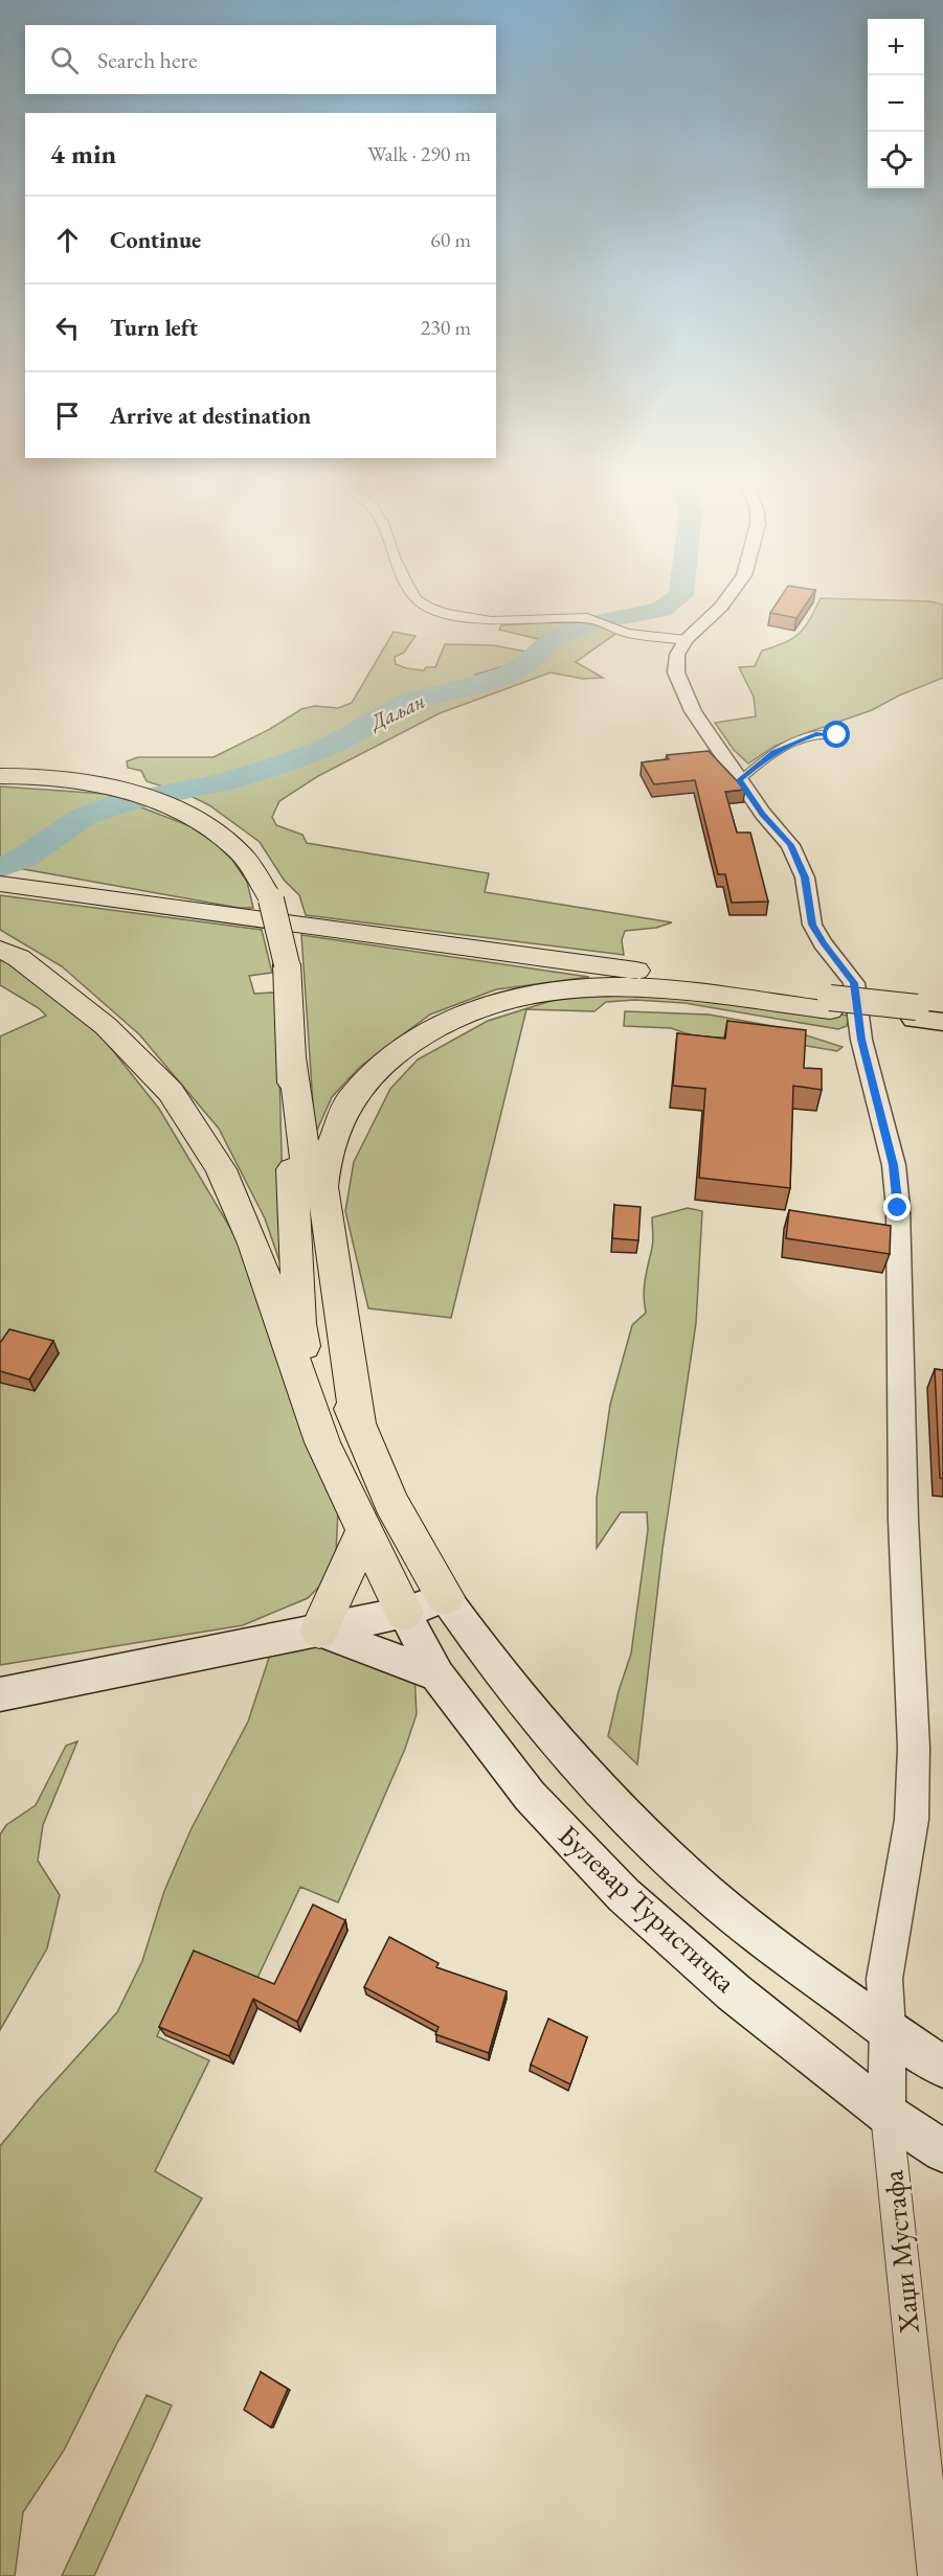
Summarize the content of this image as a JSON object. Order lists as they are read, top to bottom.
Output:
{
  "streets": {
    "main road": ["Булевар Туристичка"],
    "street": ["Хаџи Мустафа"]
  },
  "crossings": [
    ["Булевар Туристичка", "Хаџи Мустафа"]
  ],
  "water": ["Даљан"],
  "page": {
    "map_buttons": ["+", "−"],
    "search": "Search here",
    "heading": ["4 min", "Walk · 290 m"],
    "list": [
      ["Continue", "60 m"],
      ["Turn left", "230 m"],
      "Arrive at destination"
    ]
  }
}
